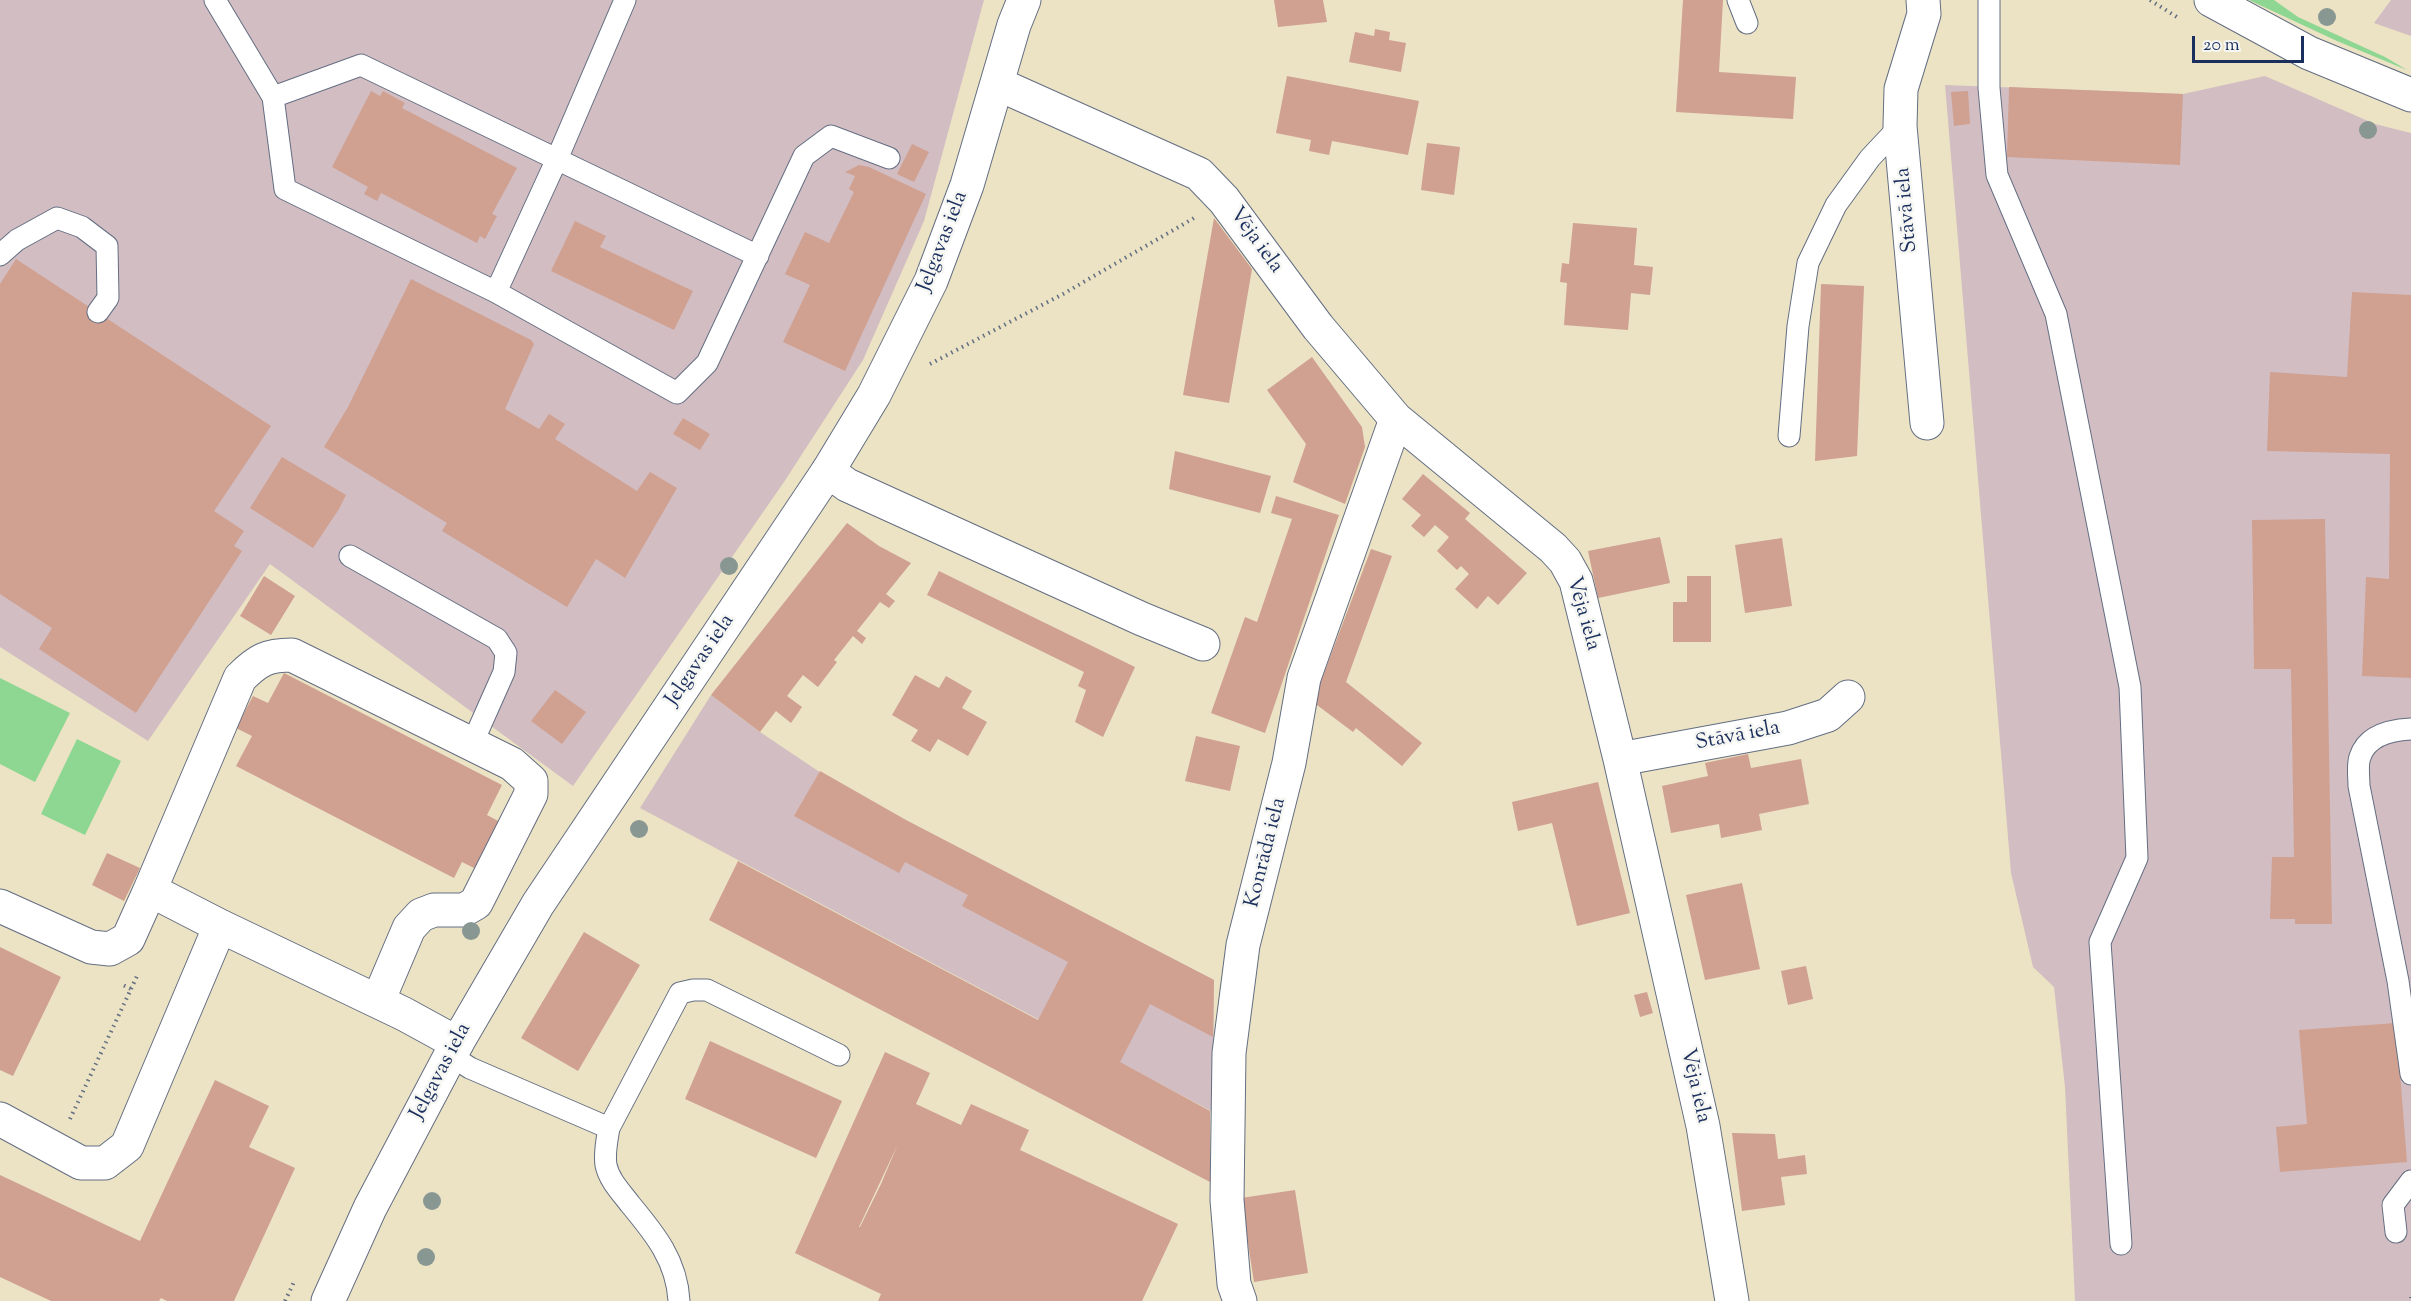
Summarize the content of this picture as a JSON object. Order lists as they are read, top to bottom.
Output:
{
  "streets": {
    "street": [
      "Stāvā iela",
      "Vēja iela",
      "Jelgavas iela",
      "Konrāda iela"
    ]
  },
  "crossings": [
    ["Stāvā iela", "Vēja iela"],
    ["Vēja iela", "Jelgavas iela"],
    ["Vēja iela", "Konrāda iela"]
  ],
  "scale_bar": "20 m"
}
